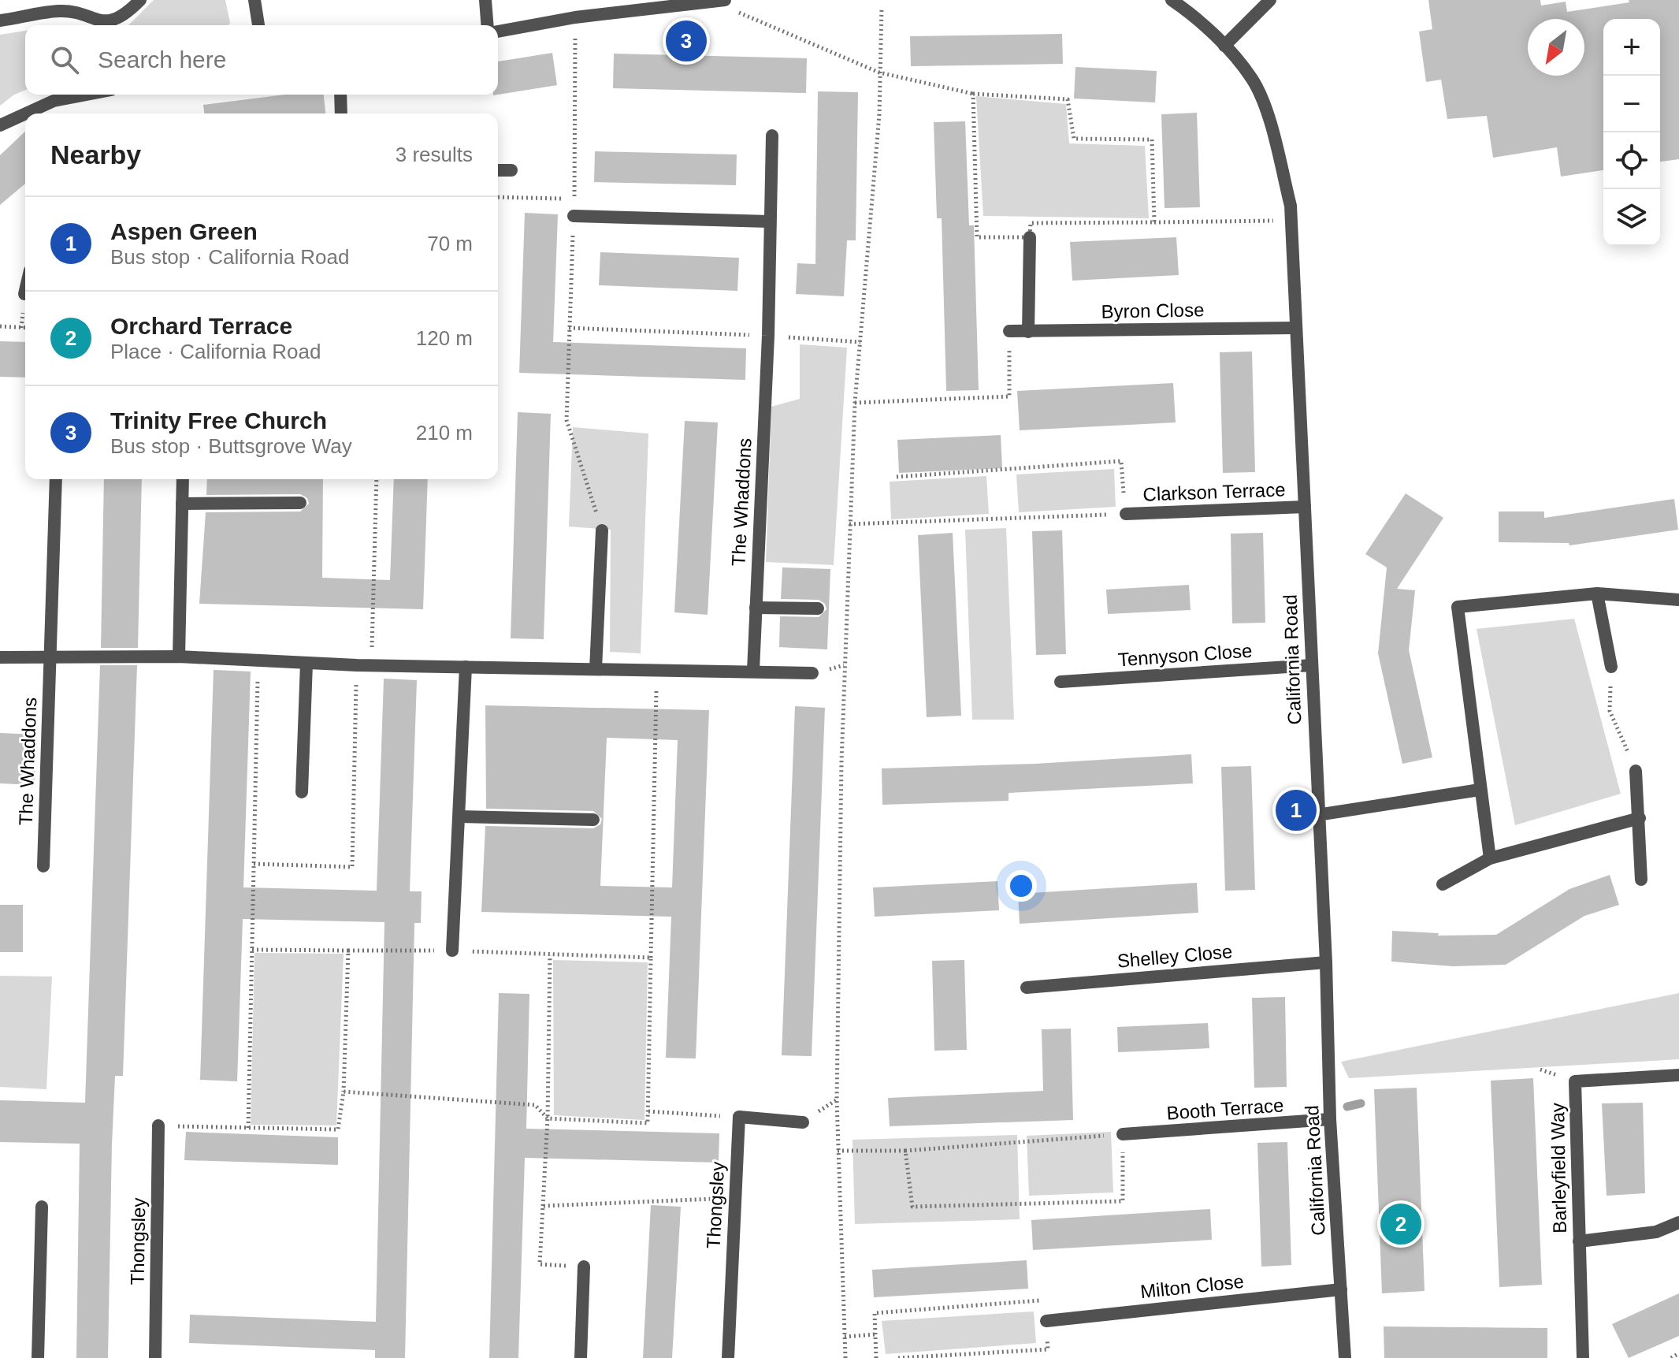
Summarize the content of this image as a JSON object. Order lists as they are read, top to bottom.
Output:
{
  "streets": {
    "street": [
      "Byron Close",
      "Clarkson Terrace",
      "The Whaddons",
      "Tennyson Close",
      "California Road",
      "Shelley Close",
      "Booth Terrace",
      "Barleyfield Way",
      "Thongsley",
      "Milton Close"
    ]
  },
  "crossings": [
    ["Byron Close", "California Road"],
    ["Clarkson Terrace", "California Road"],
    ["Tennyson Close", "California Road"],
    ["California Road", "Shelley Close"],
    ["California Road", "Booth Terrace"],
    ["California Road", "Milton Close"]
  ],
  "north": "bottom left",
  "page": {
    "pins": ["3", "1", "2"],
    "map_buttons": ["+", "−"],
    "search": "Search here",
    "heading": ["Nearby", "3 results"],
    "list": [
      {
        "mark": "1",
        "name": "Aspen Green",
        "note": "Bus stop · California Road",
        "value": "70 m"
      },
      {
        "mark": "2",
        "name": "Orchard Terrace",
        "note": "Place · California Road",
        "value": "120 m"
      },
      {
        "mark": "3",
        "name": "Trinity Free Church",
        "note": "Bus stop · Buttsgrove Way",
        "value": "210 m"
      }
    ]
  }
}
